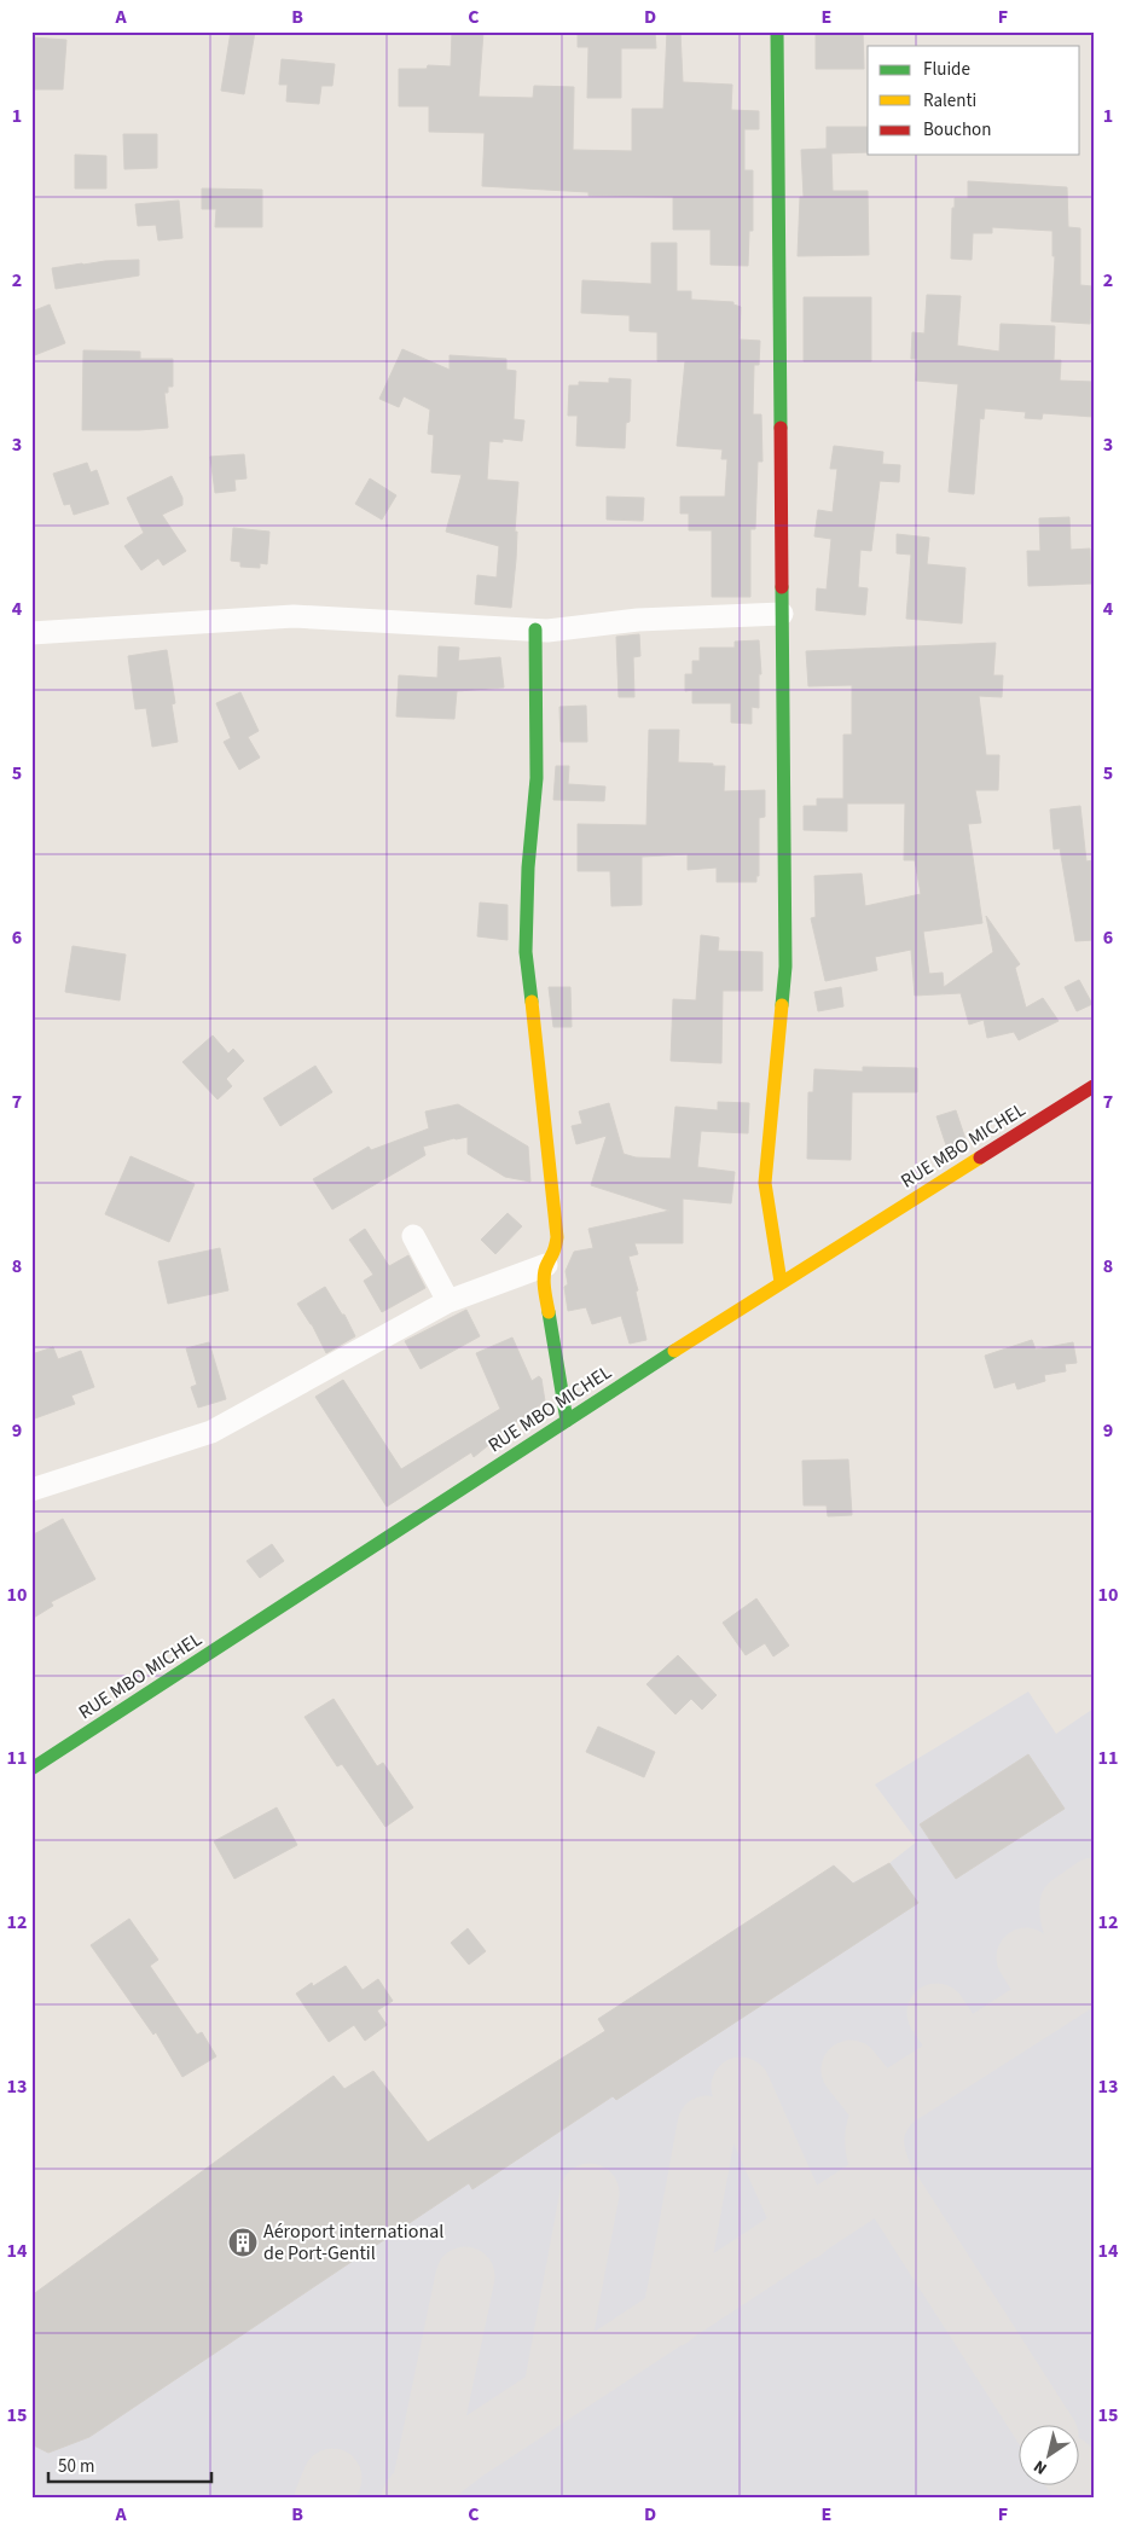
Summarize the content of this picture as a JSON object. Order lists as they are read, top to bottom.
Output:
{
  "streets": {
    "street": ["RUE MBO MICHEL"]
  },
  "places": {
    "building": ["Aéroport international de Port-Gentil"]
  },
  "legend": ["Fluide", "Ralenti", "Bouchon"],
  "scale_bar": "50 m",
  "north": "bottom left",
  "grid": {
    "columns": [
      "A",
      "B",
      "C",
      "D",
      "E",
      "F"
    ],
    "rows": [
      "1",
      "2",
      "3",
      "4",
      "5",
      "6",
      "7",
      "8",
      "9",
      "10",
      "11",
      "12",
      "13",
      "14",
      "15"
    ]
  }
}
